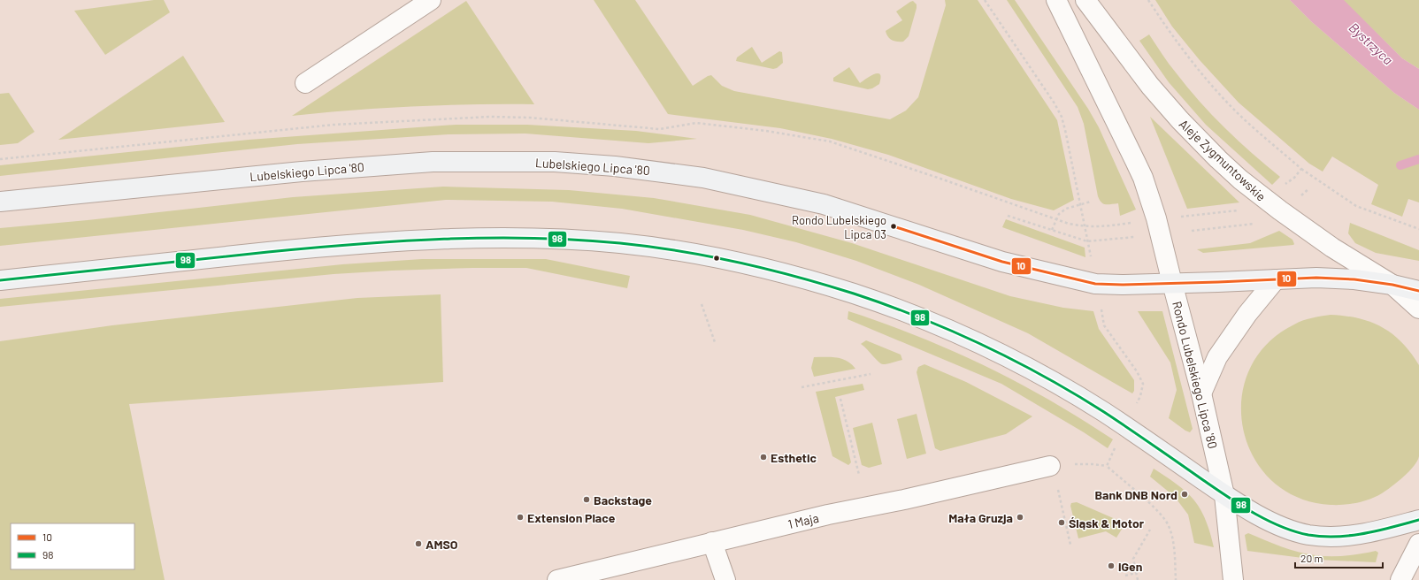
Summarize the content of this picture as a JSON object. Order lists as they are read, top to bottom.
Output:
{
  "streets": {
    "main road": ["Lubelskiego Lipca '80", "Rondo Lubelskiego Lipca '80"],
    "street": ["Aleje Zygmuntowskie", "1 Maja"]
  },
  "crossings": [
    ["Aleje Zygmuntowskie", "Rondo Lubelskiego Lipca '80"],
    ["Lubelskiego Lipca '80", "Rondo Lubelskiego Lipca '80"]
  ],
  "water": ["Bystrzyca"],
  "places": [
    "Rondo Lubelskiego Lipca 03",
    "Esthetic",
    "Bank DNB Nord",
    "Backstage",
    "Extension Place",
    "Mała Gruzja",
    "Śląsk & Motor",
    "AMSO",
    "iGen"
  ],
  "lines": ["transit line 10", "transit line 98"],
  "legend": ["10", "98"],
  "scale_bar": "20 m"
}
